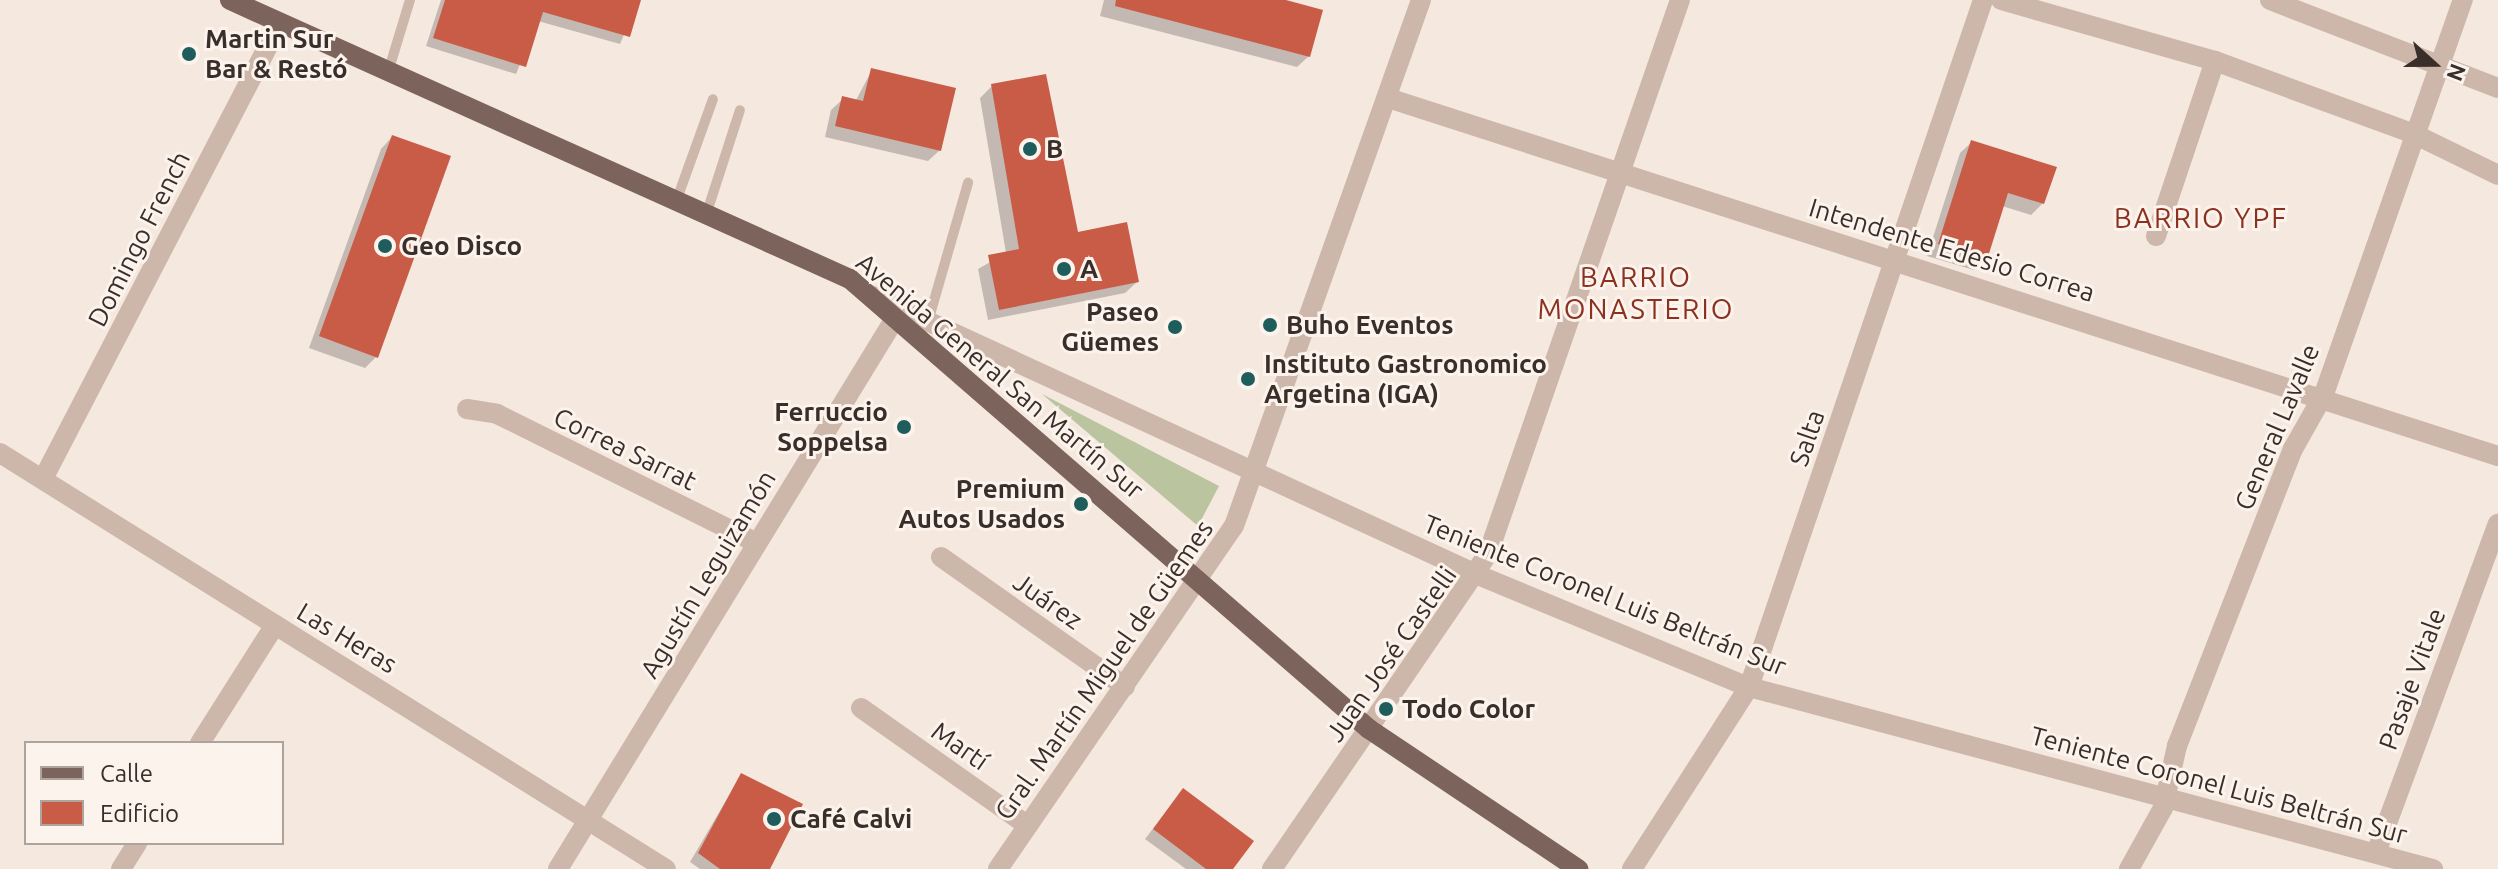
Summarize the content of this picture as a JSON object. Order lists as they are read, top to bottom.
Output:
{
  "streets": {
    "main road": ["Avenida General San Martín Sur"],
    "street": [
      "Domingo French",
      "Intendente Edesio Correa",
      "General Lavalle",
      "Salta",
      "Correa Sarrat",
      "Agustín Leguizamón",
      "Teniente Coronel Luis Beltrán Sur",
      "Juárez",
      "Las Heras",
      "Juan José Castelli",
      "Gral. Martín Miguel de Güemes",
      "Pasaje Vitale",
      "Martí"
    ]
  },
  "crossings": [
    ["Domingo French", "Avenida General San Martín Sur"],
    ["Domingo French", "Las Heras"],
    ["Intendente Edesio Correa", "General Lavalle"],
    ["Intendente Edesio Correa", "Salta"],
    ["Intendente Edesio Correa", "Juan José Castelli"],
    ["Intendente Edesio Correa", "Gral. Martín Miguel de Güemes"],
    ["Avenida General San Martín Sur", "Agustín Leguizamón"],
    ["Avenida General San Martín Sur", "Teniente Coronel Luis Beltrán Sur"],
    ["Avenida General San Martín Sur", "Juan José Castelli"],
    ["Avenida General San Martín Sur", "Gral. Martín Miguel de Güemes"],
    ["General Lavalle", "Teniente Coronel Luis Beltrán Sur"],
    ["Salta", "Teniente Coronel Luis Beltrán Sur"],
    ["Correa Sarrat", "Agustín Leguizamón"],
    ["Agustín Leguizamón", "Teniente Coronel Luis Beltrán Sur"],
    ["Agustín Leguizamón", "Las Heras"],
    ["Teniente Coronel Luis Beltrán Sur", "Juan José Castelli"],
    ["Teniente Coronel Luis Beltrán Sur", "Gral. Martín Miguel de Güemes"],
    ["Teniente Coronel Luis Beltrán Sur", "Pasaje Vitale"],
    ["Juárez", "Gral. Martín Miguel de Güemes"],
    ["Gral. Martín Miguel de Güemes", "Martí"]
  ],
  "districts": ["BARRIO YPF", "BARRIO MONASTERIO"],
  "places": [
    "Martin Sur Bar & Restó",
    "B",
    "Geo Disco",
    "A",
    "Buho Eventos",
    "Paseo Güemes",
    "Instituto Gastronomico Argetina (IGA)",
    "Ferruccio Soppelsa",
    "Premium Autos Usados",
    "Todo Color",
    "Café Calvi"
  ],
  "legend": ["Calle", "Edificio"],
  "north": "right"
}
